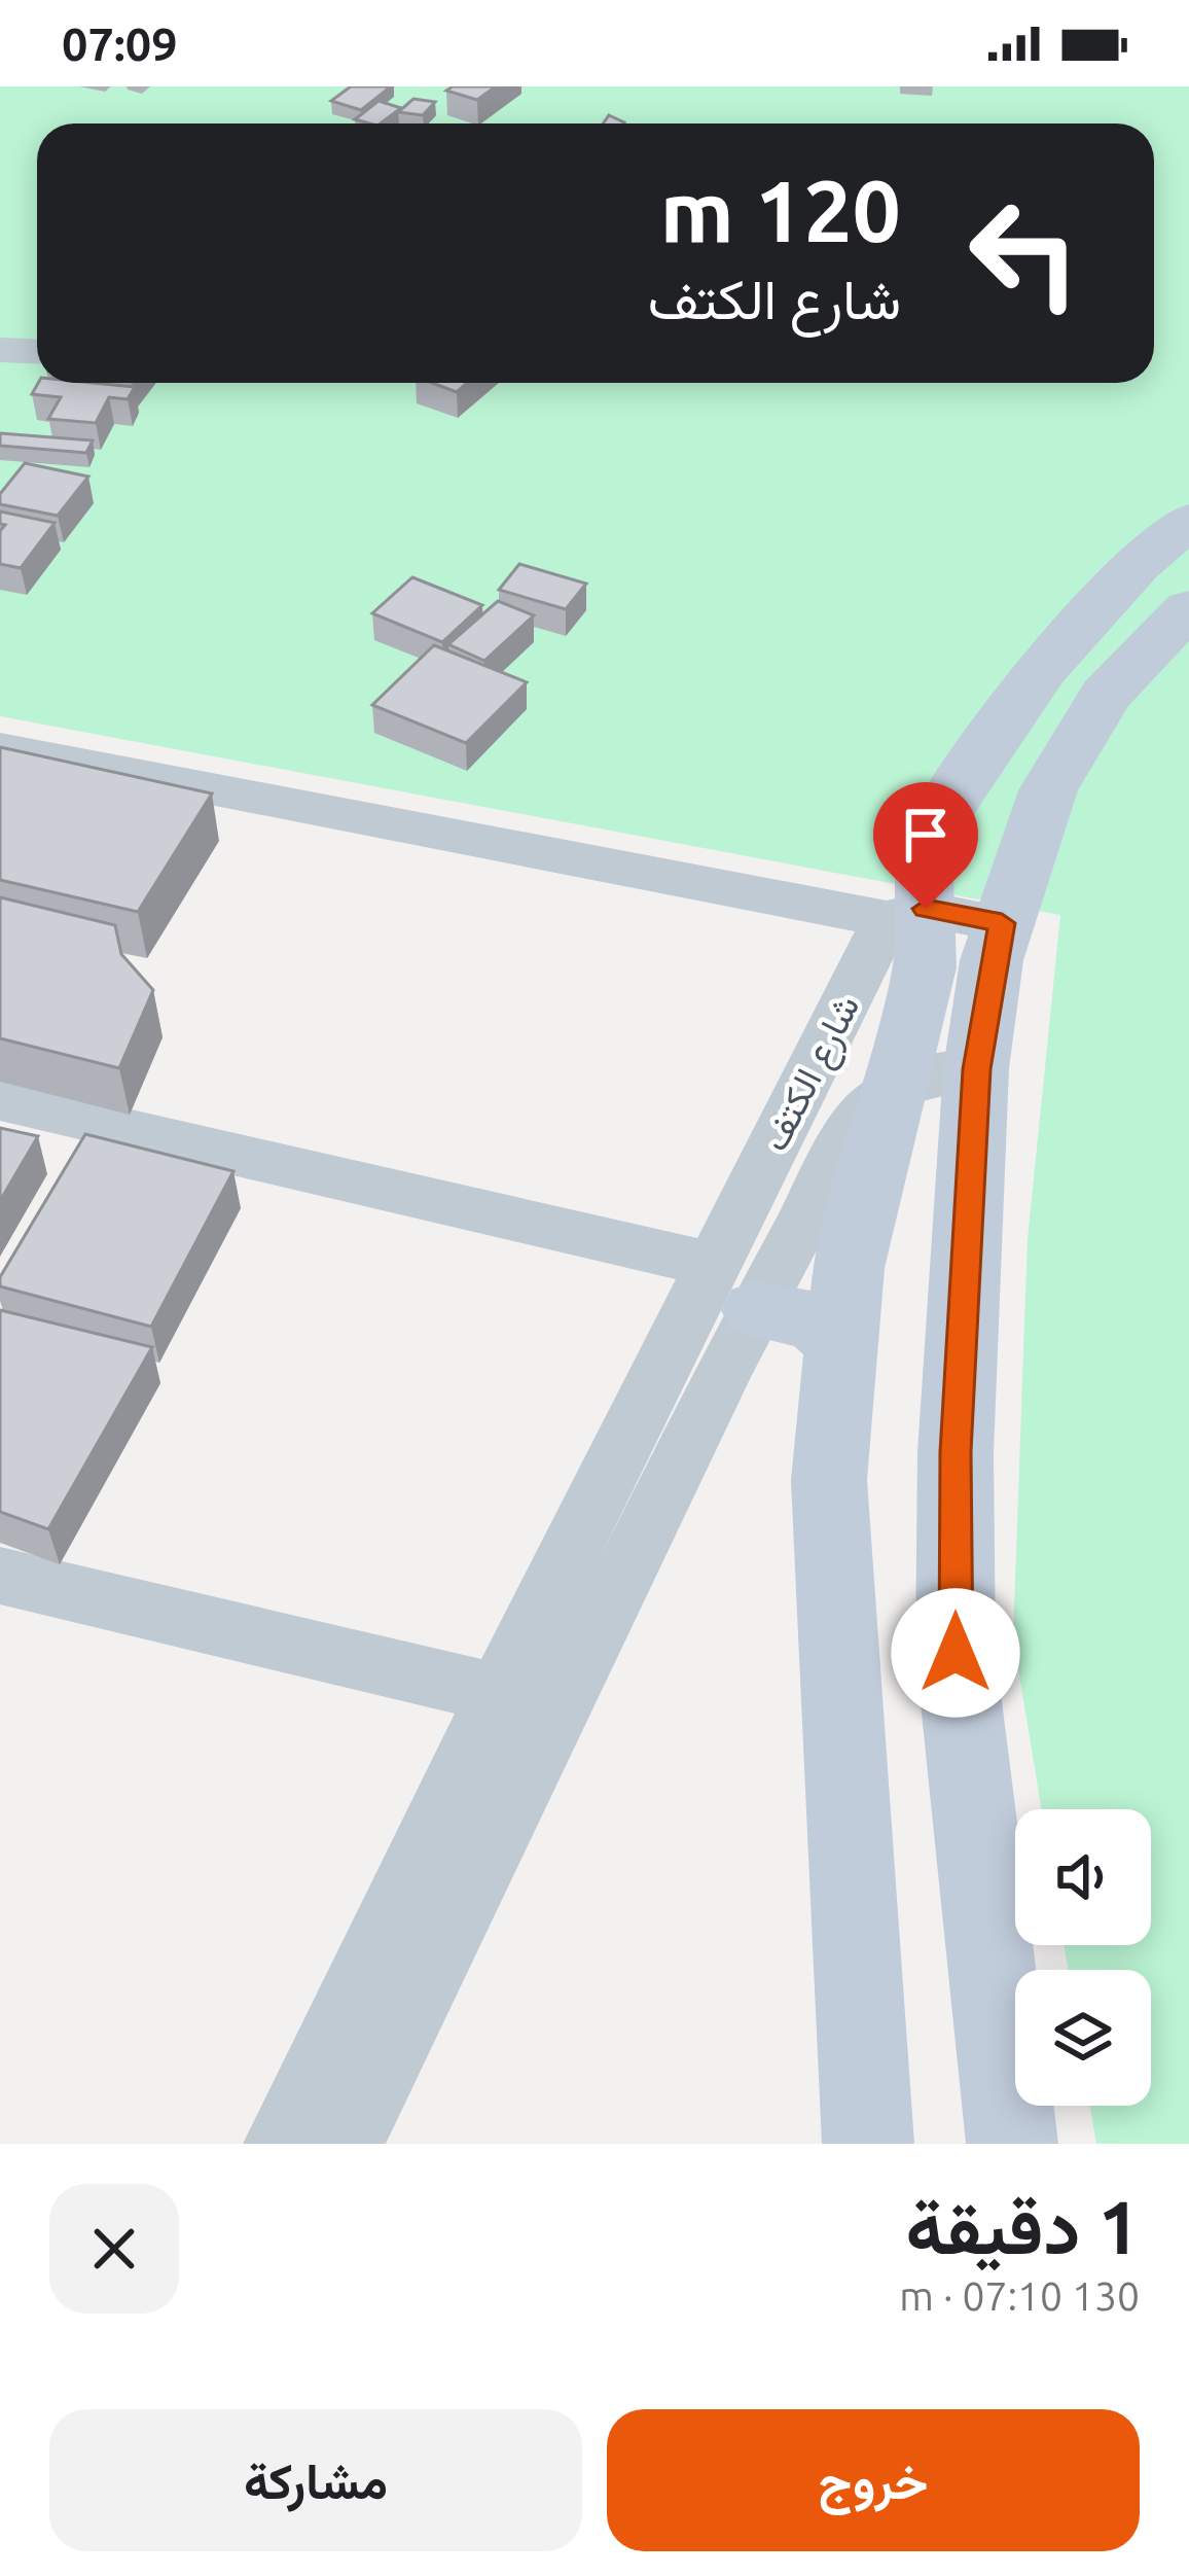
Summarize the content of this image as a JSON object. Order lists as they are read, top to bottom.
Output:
{
  "streets": {
    "street": ["شارع الكتف"]
  },
  "page": {
    "status": "07:09",
    "turn": ["120 m", "شارع الكتف"],
    "heading": ["1 دقيقة", "130 m · 07:10"],
    "buttons": ["خروج", "مشاركة"]
  }
}
